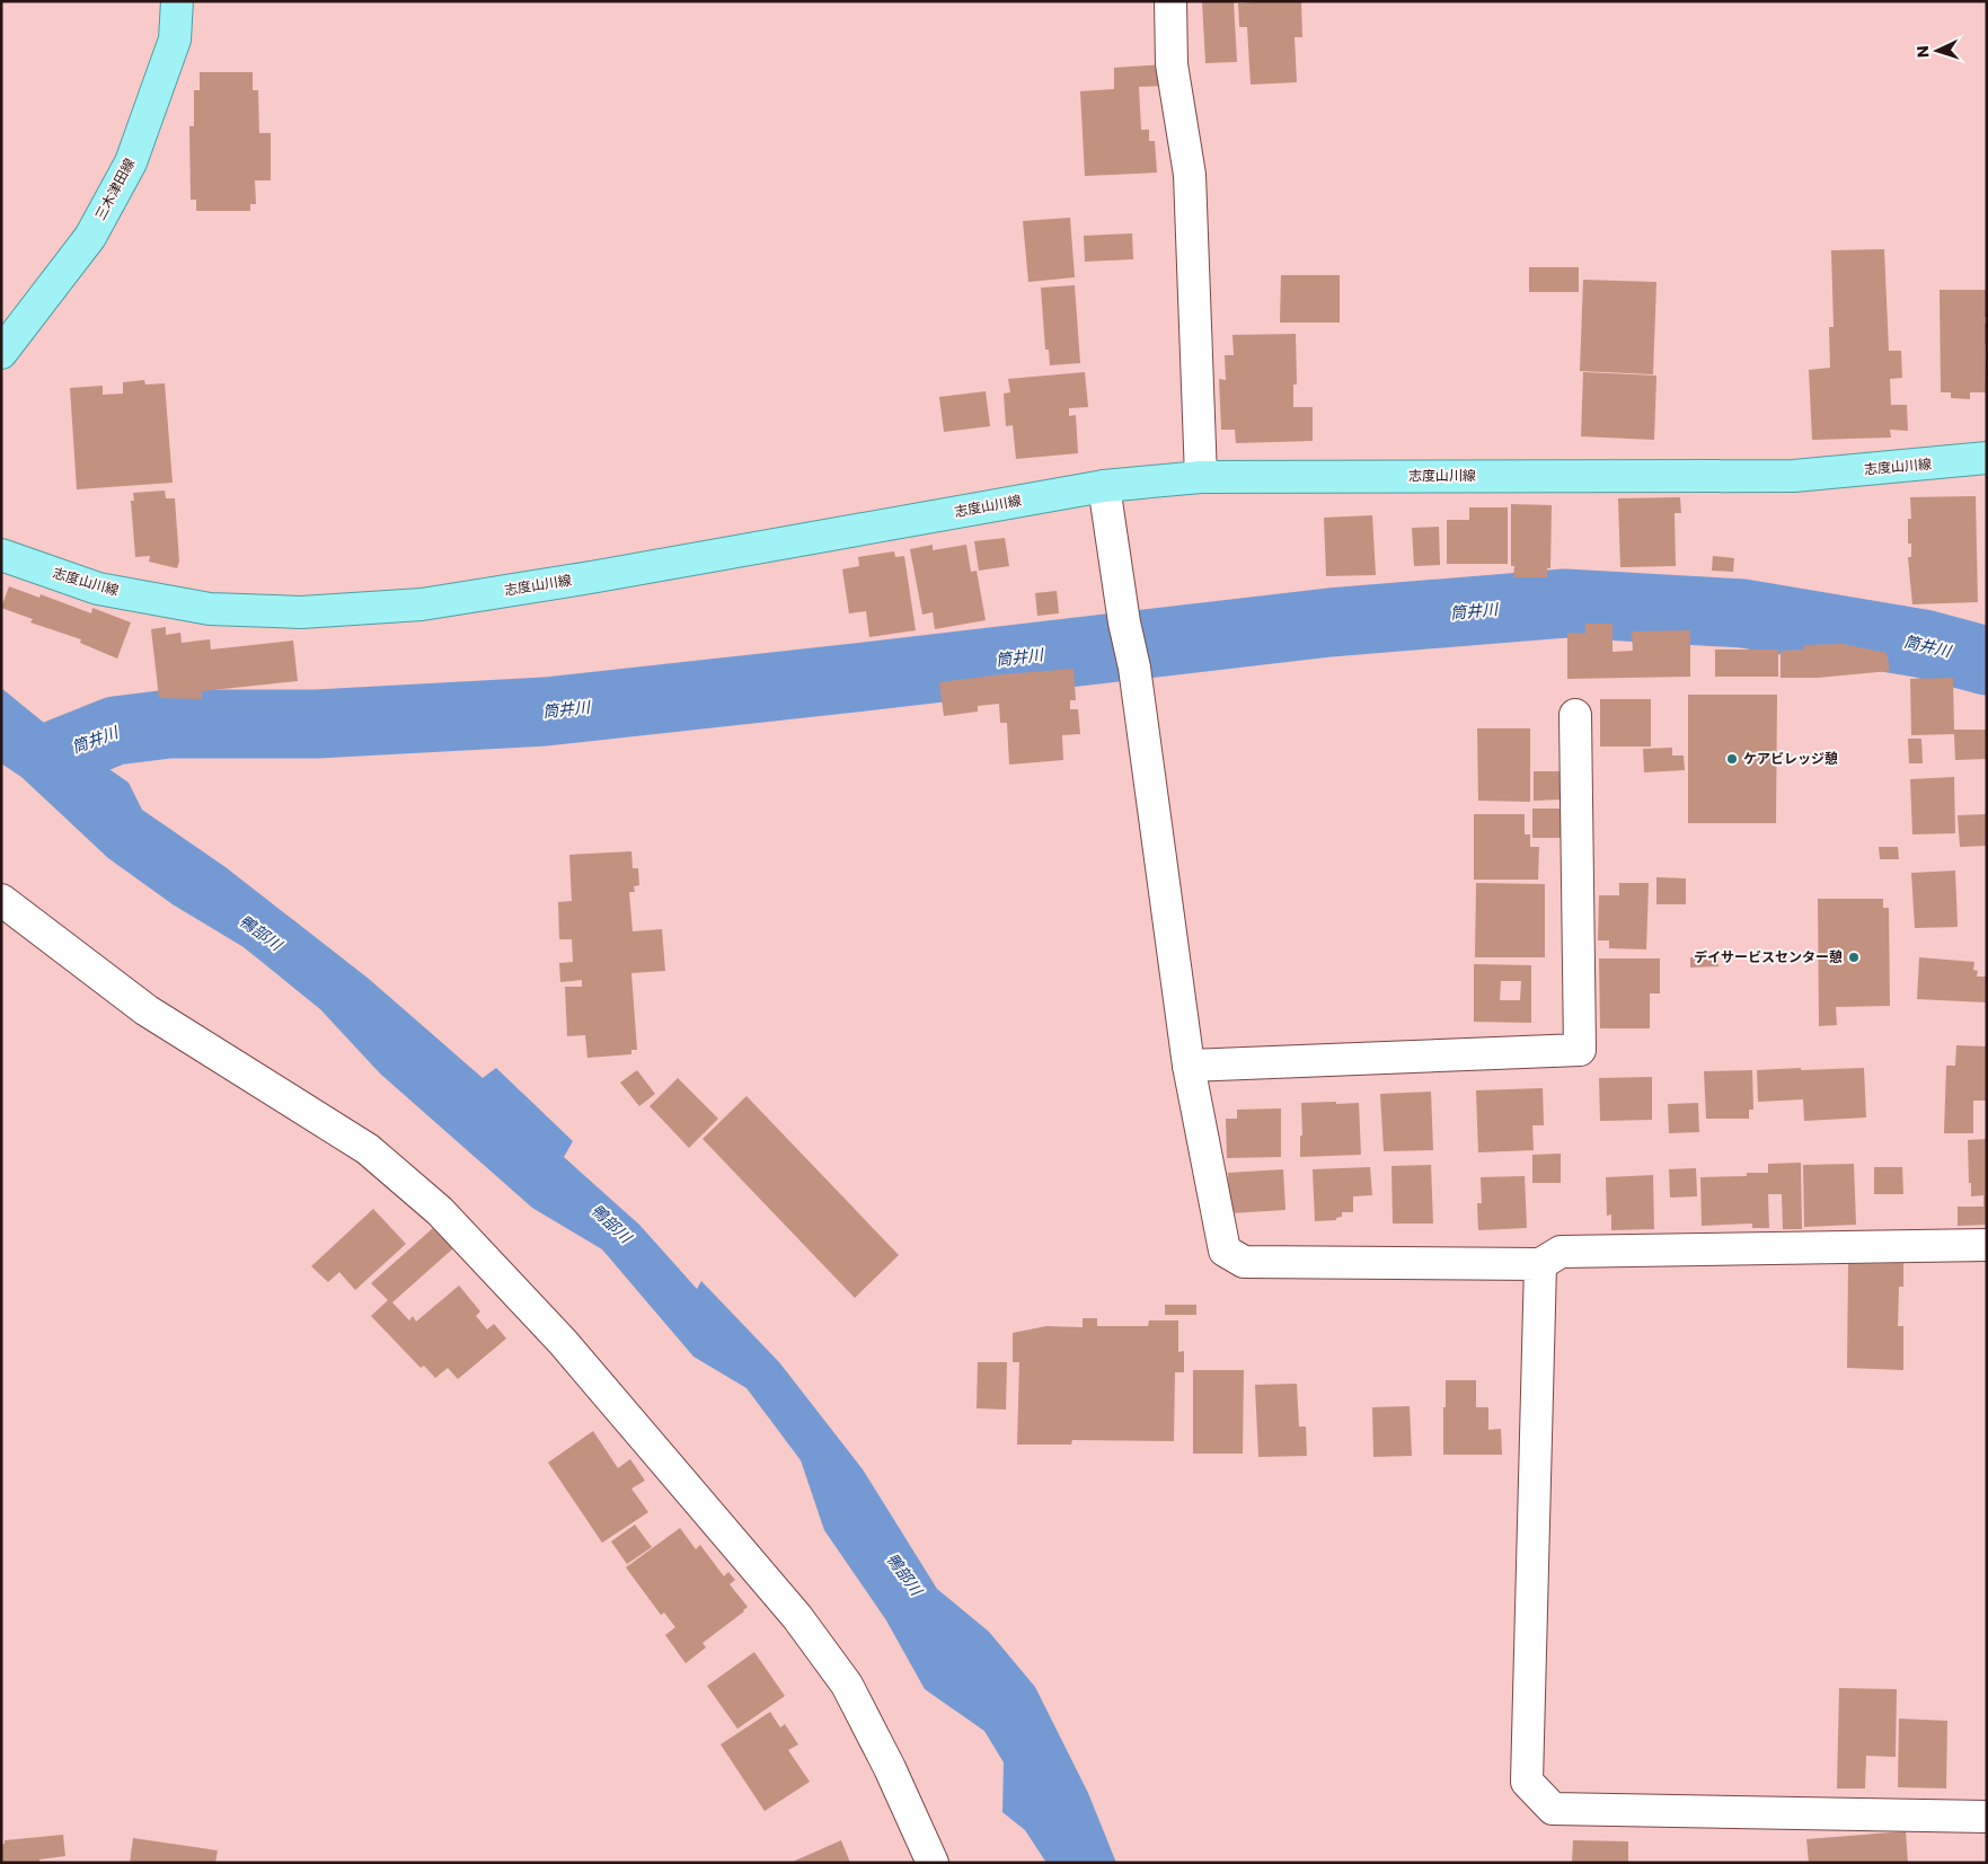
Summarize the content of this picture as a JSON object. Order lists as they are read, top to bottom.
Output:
{
  "streets": {
    "main road": ["三木津田線", "志度山川線"]
  },
  "water": ["筒井川", "鴨部川"],
  "places": ["ケアビレッジ憩", "デイサービスセンター憩"],
  "north": "left"
}
